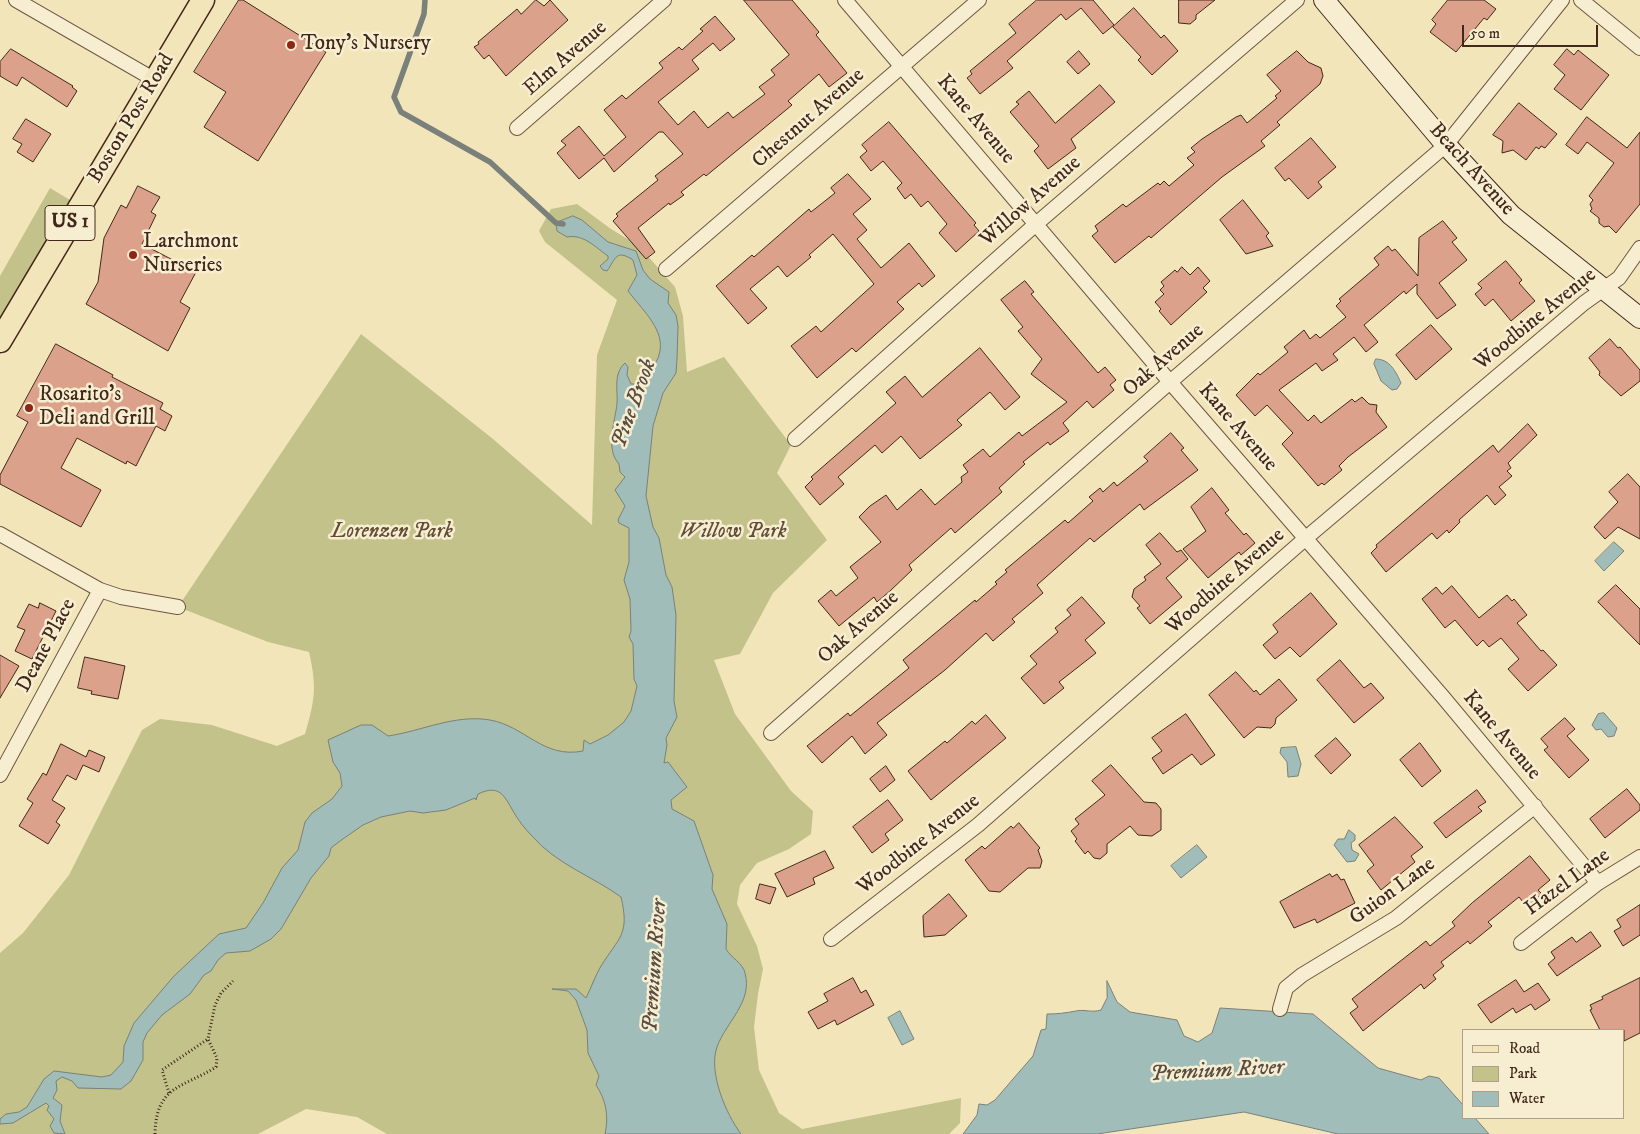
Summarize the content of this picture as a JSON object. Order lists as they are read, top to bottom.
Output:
{
  "streets": {
    "main road": ["Boston Post Road", "US 1"],
    "street": [
      "Elm Avenue",
      "Chestnut Avenue",
      "Kane Avenue",
      "Beach Avenue",
      "Willow Avenue",
      "Woodbine Avenue",
      "Oak Avenue",
      "Deane Place",
      "Hazel Lane",
      "Guion Lane"
    ]
  },
  "crossings": [
    ["Chestnut Avenue", "Kane Avenue"],
    ["Kane Avenue", "Willow Avenue"],
    ["Kane Avenue", "Woodbine Avenue"],
    ["Kane Avenue", "Oak Avenue"],
    ["Kane Avenue", "Hazel Lane"],
    ["Kane Avenue", "Guion Lane"],
    ["Beach Avenue", "Woodbine Avenue"],
    ["Beach Avenue", "Oak Avenue"]
  ],
  "water": ["Pine Brook", "Premium River"],
  "parks": ["Lorenzen Park", "Willow Park"],
  "places": ["Tony's Nursery", "Larchmont Nurseries", "Rosarito's Deli and Grill"],
  "legend": ["Road", "Park", "Water"],
  "scale_bar": "50 m"
}
